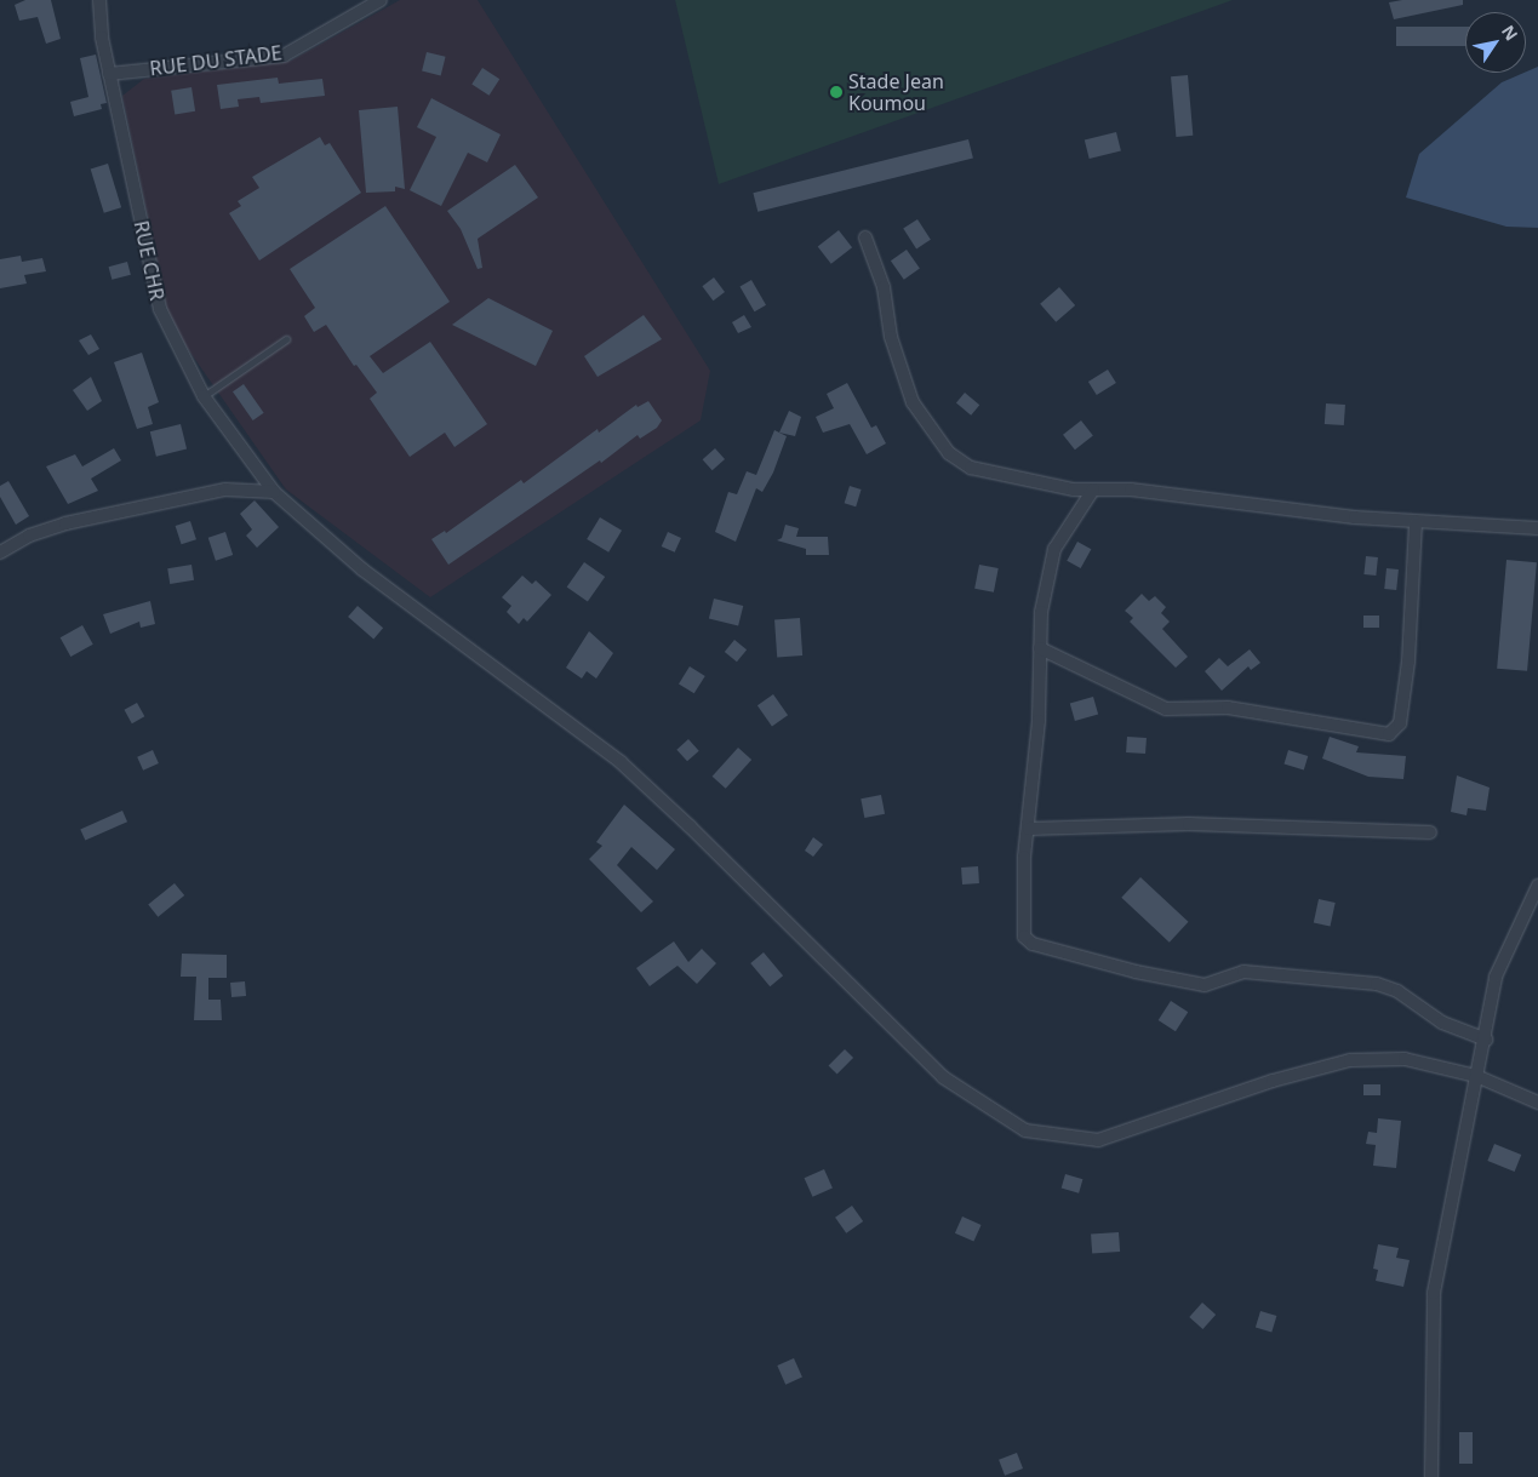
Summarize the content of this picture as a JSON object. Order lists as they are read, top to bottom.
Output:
{
  "streets": {
    "street": ["RUE DU STADE", "RUE CHR"]
  },
  "crossings": [
    ["RUE DU STADE", "RUE CHR"]
  ],
  "places": ["Stade Jean Koumou"],
  "north": "top right"
}
